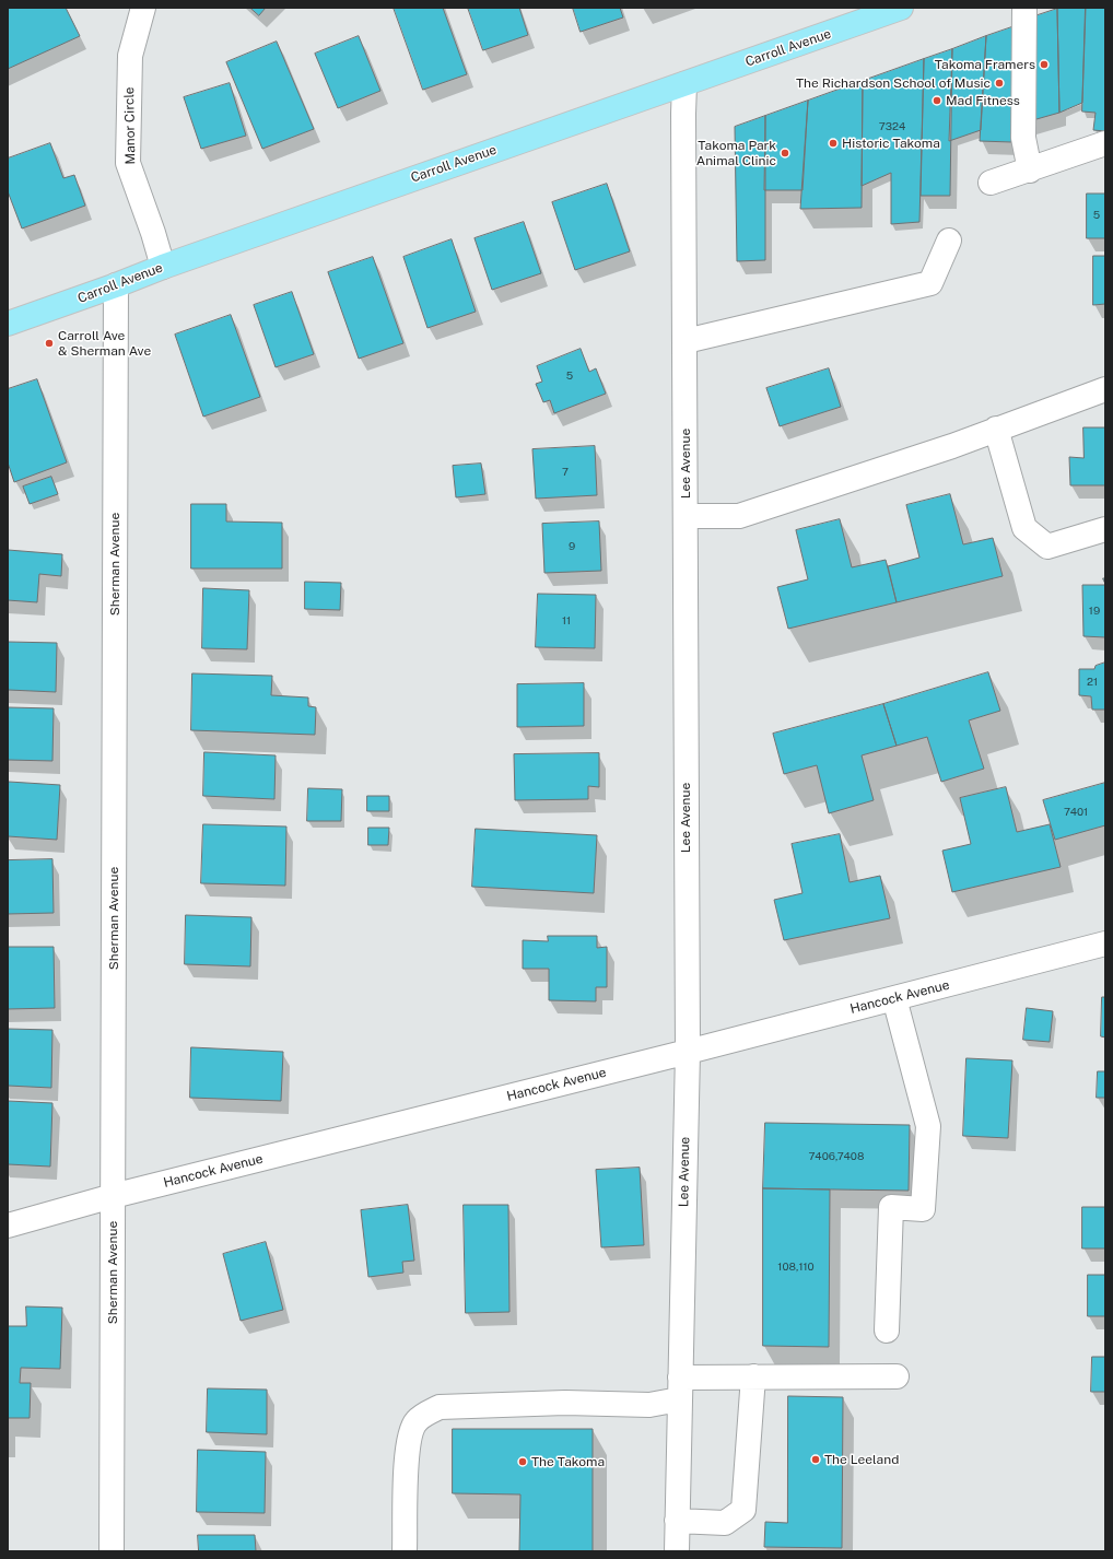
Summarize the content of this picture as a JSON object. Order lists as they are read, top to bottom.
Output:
{
  "streets": {
    "main road": ["Carroll Avenue"],
    "street": [
      "Manor Circle",
      "Lee Avenue",
      "Sherman Avenue",
      "Hancock Avenue"
    ]
  },
  "crossings": [
    ["Carroll Avenue", "Manor Circle"],
    ["Carroll Avenue", "Lee Avenue"],
    ["Carroll Avenue", "Sherman Avenue"],
    ["Lee Avenue", "Hancock Avenue"],
    ["Sherman Avenue", "Hancock Avenue"]
  ],
  "places": [
    "Takoma Framers",
    "The Richardson School of Music",
    "Mad Fitness",
    "Historic Takoma",
    "Takoma Park Animal Clinic",
    "Carroll Ave & Sherman Ave",
    "The Leeland",
    "The Takoma"
  ],
  "house_numbers": [
    "7324",
    "5",
    "5",
    "7",
    "9",
    "19",
    "11",
    "21",
    "7401",
    "7406,7408",
    "108,110"
  ]
}
